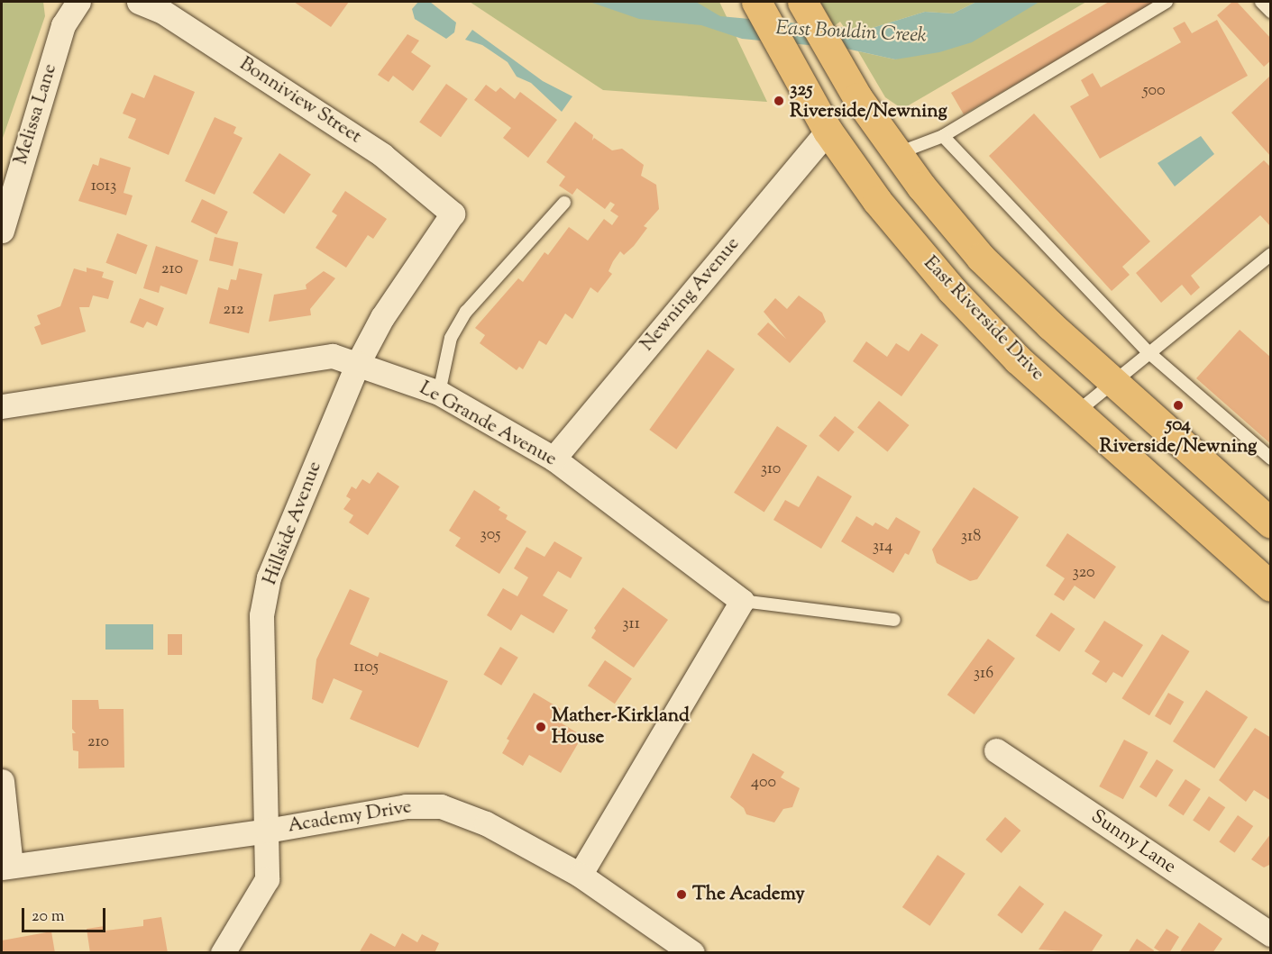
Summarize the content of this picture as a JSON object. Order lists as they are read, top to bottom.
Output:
{
  "streets": {
    "main road": ["East Riverside Drive"],
    "street": [
      "Bonniview Street",
      "Melissa Lane",
      "Newning Avenue",
      "Le Grande Avenue",
      "Hillside Avenue",
      "Academy Drive",
      "Sunny Lane"
    ]
  },
  "crossings": [
    ["Bonniview Street", "Hillside Avenue"],
    ["Newning Avenue", "East Riverside Drive"],
    ["Newning Avenue", "Le Grande Avenue"],
    ["Le Grande Avenue", "Hillside Avenue"],
    ["Hillside Avenue", "Academy Drive"]
  ],
  "water": ["East Bouldin Creek"],
  "places": [
    "325 Riverside/Newning",
    "504 Riverside/Newning",
    "Mather-Kirkland House",
    "The Academy"
  ],
  "house_numbers": [
    "500",
    "1013",
    "210",
    "212",
    "310",
    "305",
    "318",
    "314",
    "320",
    "311",
    "1105",
    "316",
    "210",
    "400"
  ],
  "scale_bar": "20 m"
}
